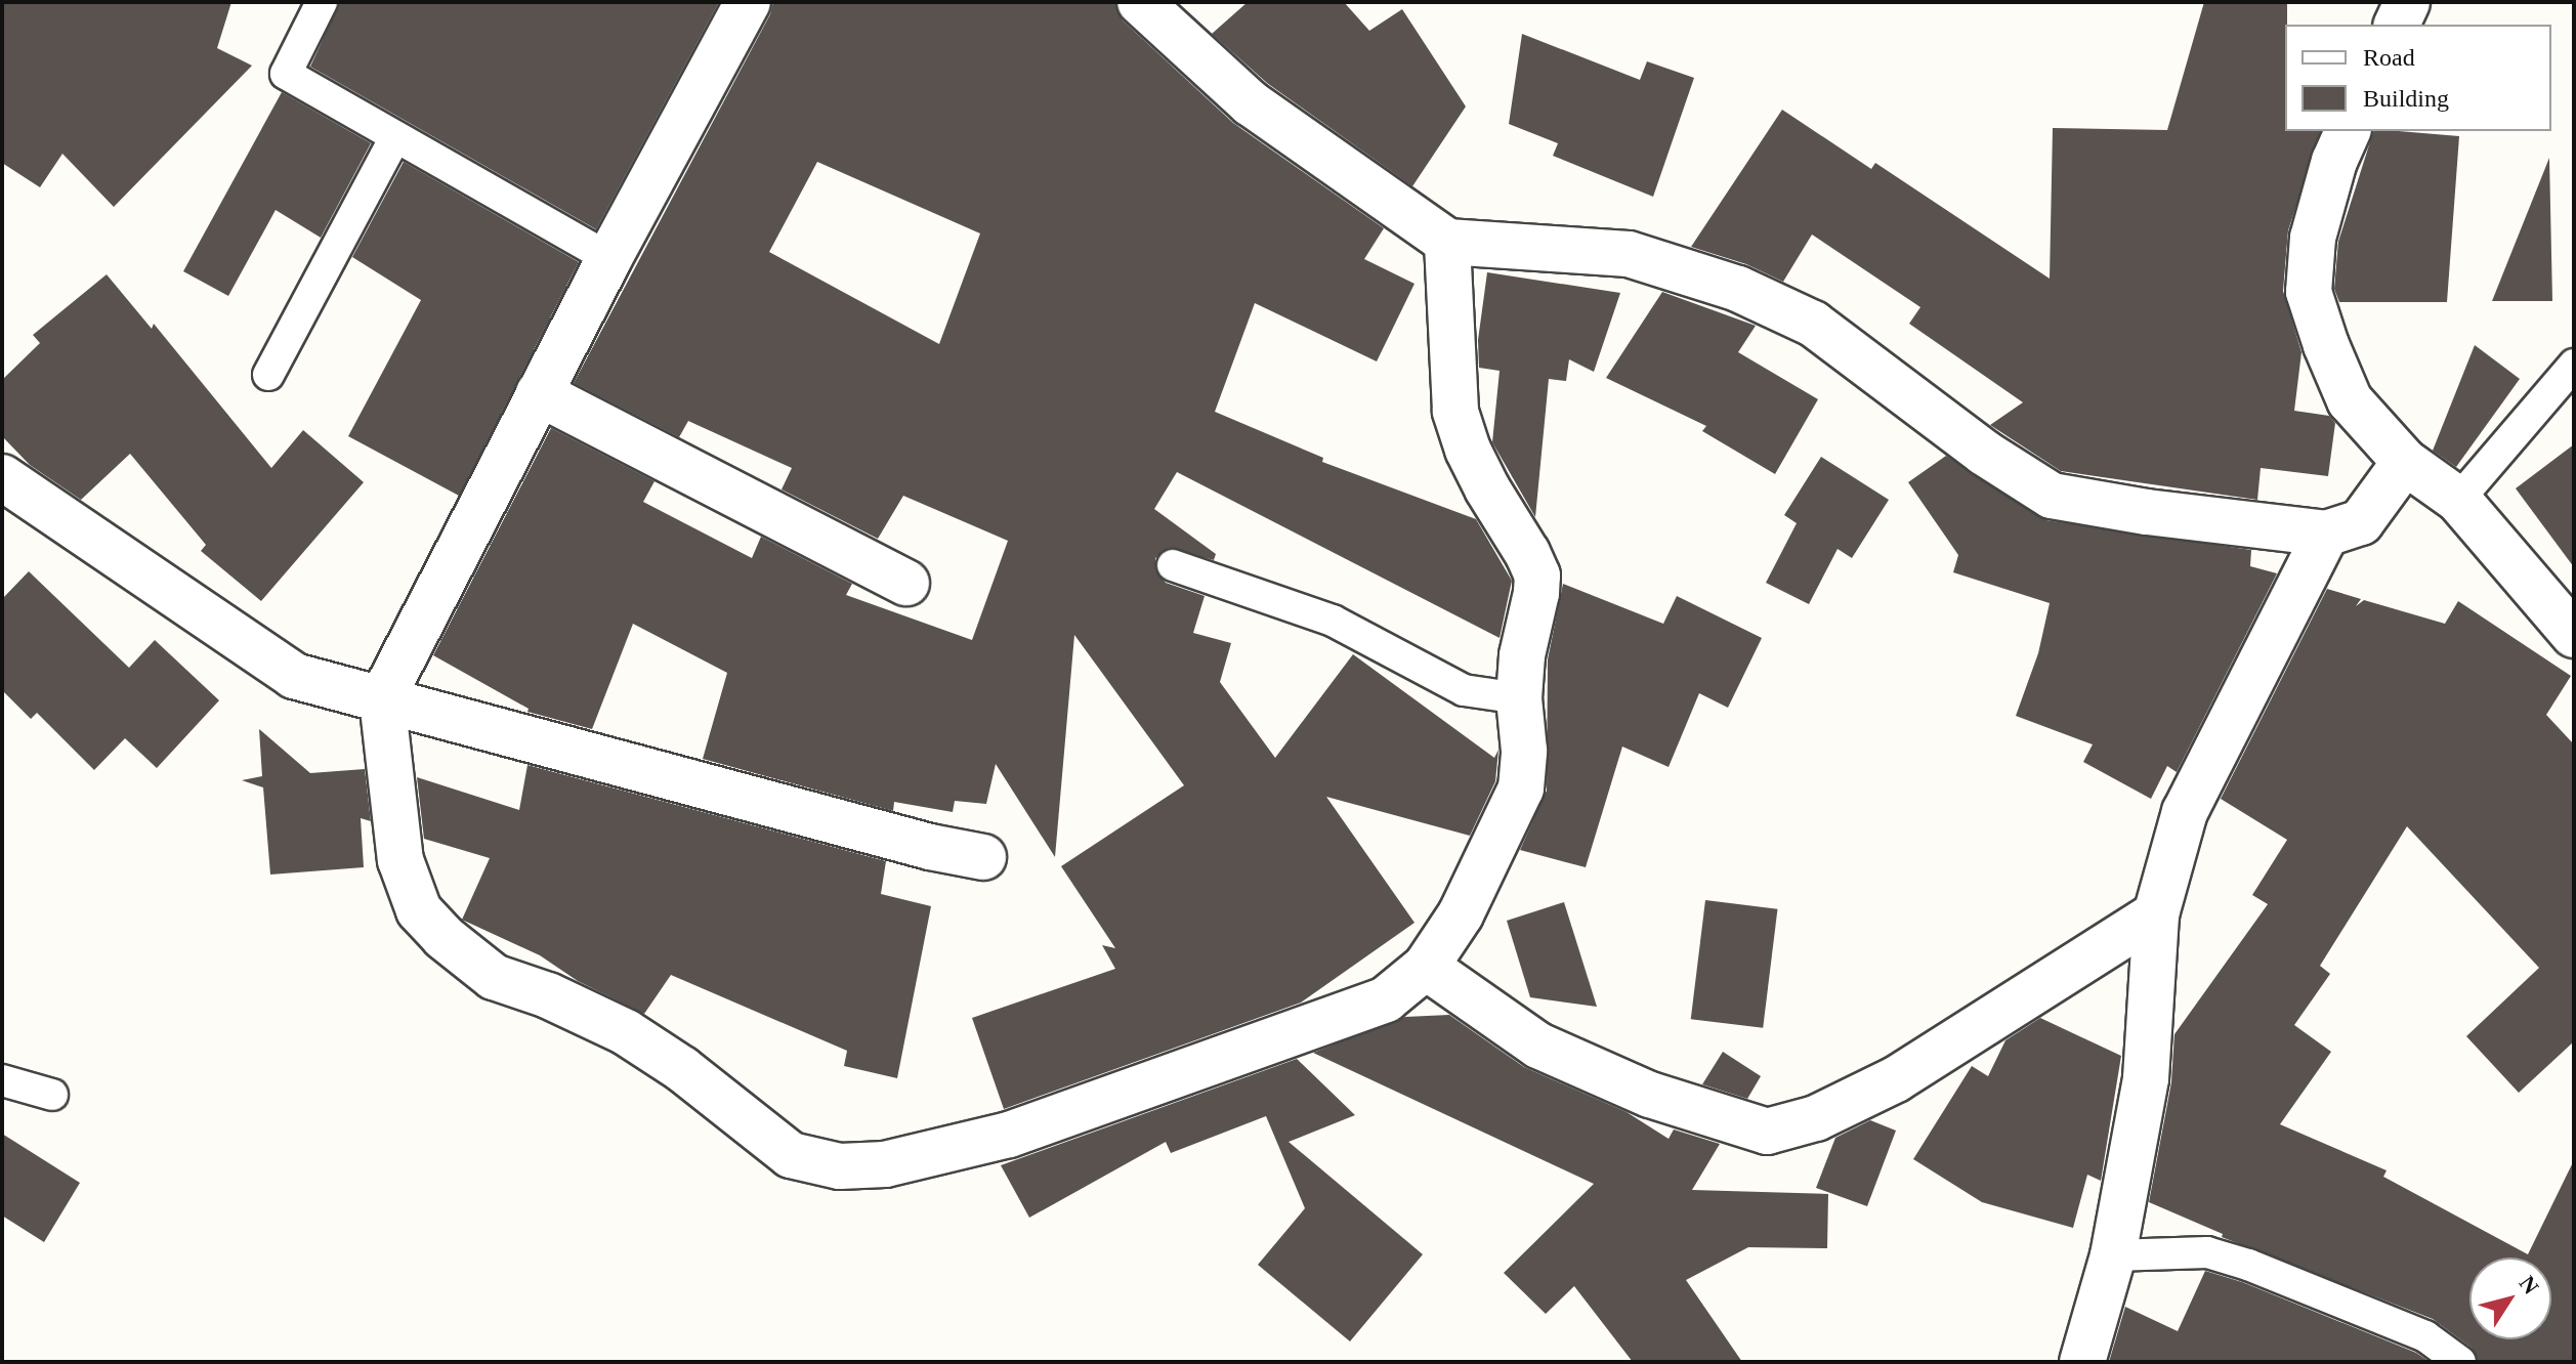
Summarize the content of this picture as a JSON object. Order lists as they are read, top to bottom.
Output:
{
  "legend": ["Road", "Building"],
  "north": "top right"
}
